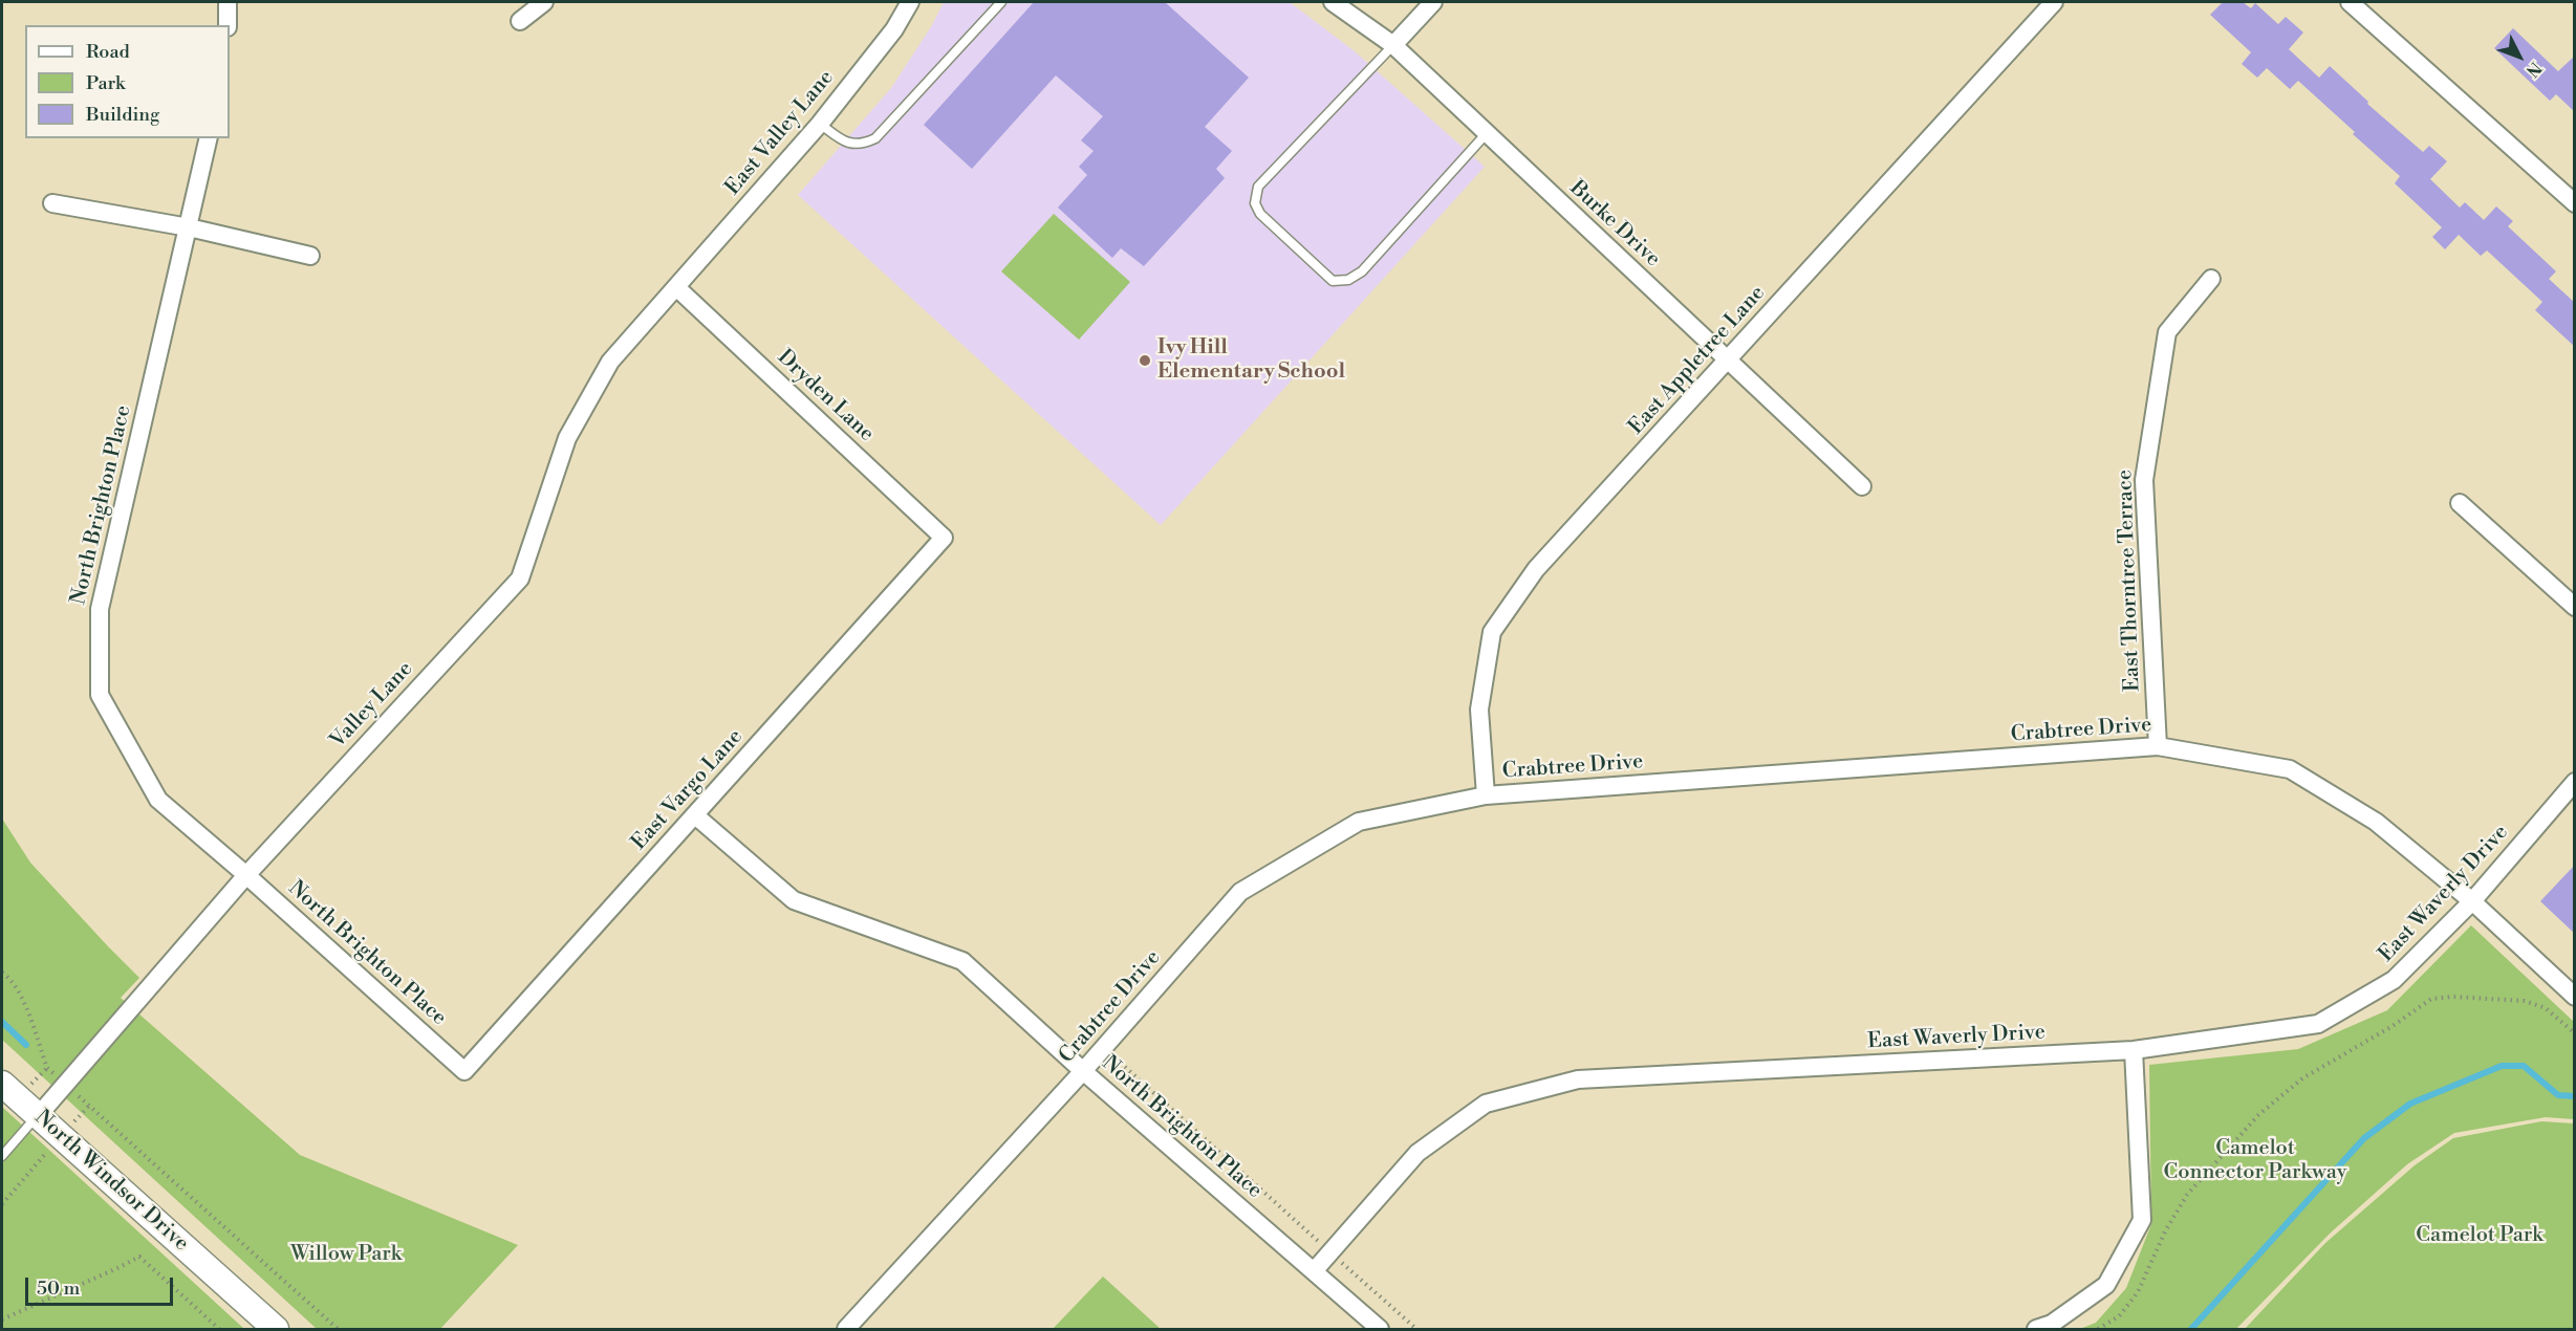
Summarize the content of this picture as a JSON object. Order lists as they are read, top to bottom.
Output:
{
  "streets": {
    "main road": ["North Windsor Drive"],
    "street": [
      "East Valley Lane",
      "Burke Drive",
      "East Appletree Lane",
      "Dryden Lane",
      "North Brighton Place",
      "East Thorntree Terrace",
      "Valley Lane",
      "Crabtree Drive",
      "East Vargo Lane",
      "East Waverly Drive"
    ]
  },
  "crossings": [
    ["East Valley Lane", "Dryden Lane"],
    ["East Valley Lane", "Valley Lane"],
    ["Burke Drive", "East Appletree Lane"],
    ["East Appletree Lane", "Crabtree Drive"],
    ["Dryden Lane", "Valley Lane"],
    ["Dryden Lane", "East Vargo Lane"],
    ["North Brighton Place", "Valley Lane"],
    ["North Brighton Place", "Crabtree Drive"],
    ["North Brighton Place", "East Vargo Lane"],
    ["North Brighton Place", "East Waverly Drive"],
    ["East Thorntree Terrace", "Crabtree Drive"],
    ["Valley Lane", "North Windsor Drive"],
    ["Crabtree Drive", "East Waverly Drive"]
  ],
  "parks": ["Camelot Connector Parkway", "Camelot Park", "Willow Park"],
  "places": ["Ivy Hill Elementary School"],
  "legend": ["Road", "Park", "Building"],
  "scale_bar": "50 m",
  "north": "bottom right"
}
